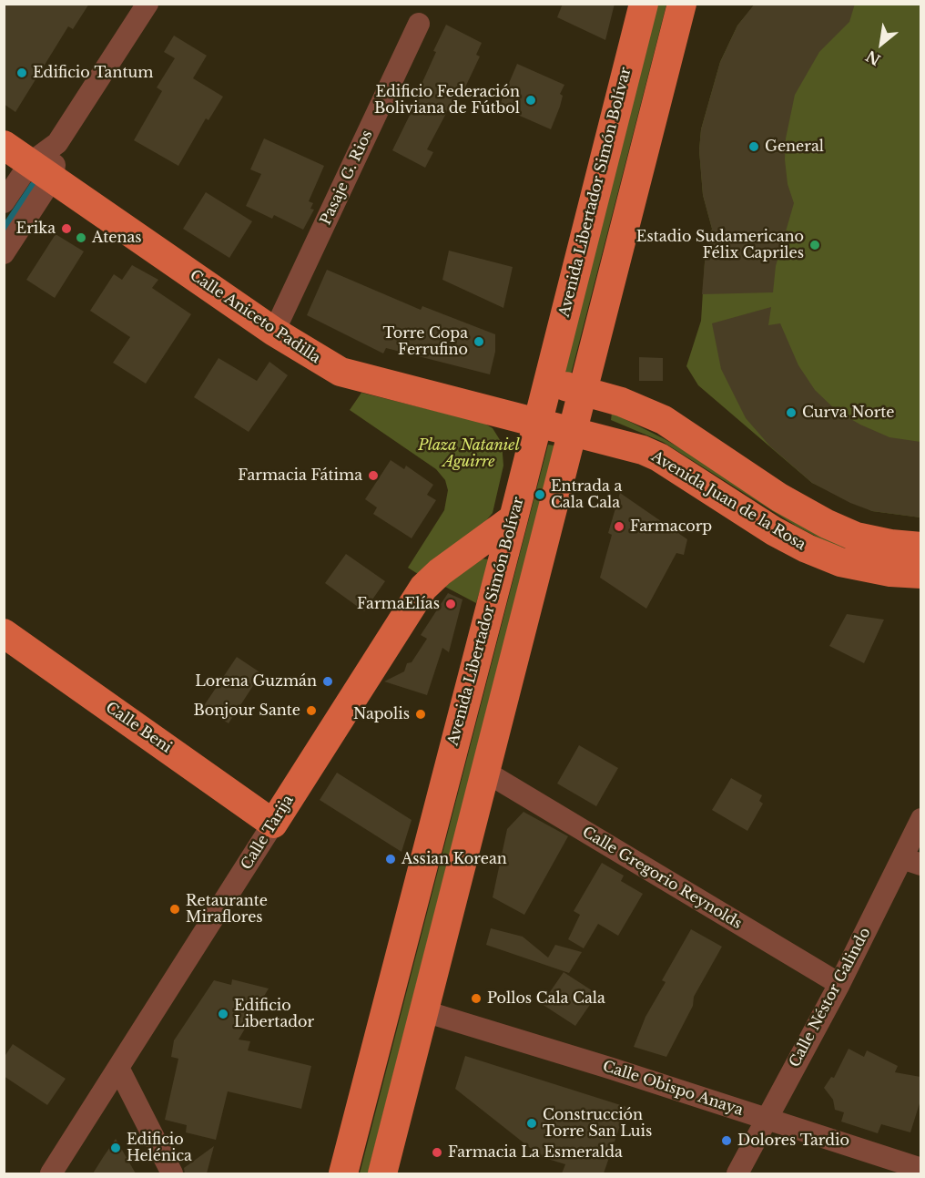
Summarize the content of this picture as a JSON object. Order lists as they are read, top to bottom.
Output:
{
  "streets": {
    "main road": [
      "Avenida Libertador Simón Bolívar",
      "Calle Aniceto Padilla",
      "Avenida Juan de la Rosa",
      "Calle Beni",
      "Calle Tarija"
    ],
    "street": [
      "Pasaje G. Rios",
      "Calle Gregorio Reynolds",
      "Calle Néstor Galindo",
      "Calle Obispo Anaya"
    ]
  },
  "crossings": [
    ["Pasaje G. Rios", "Calle Aniceto Padilla"],
    ["Avenida Libertador Simón Bolívar", "Calle Aniceto Padilla"],
    ["Avenida Libertador Simón Bolívar", "Avenida Juan de la Rosa"],
    ["Avenida Libertador Simón Bolívar", "Calle Tarija"],
    ["Calle Aniceto Padilla", "Avenida Juan de la Rosa"],
    ["Calle Beni", "Calle Tarija"],
    ["Calle Gregorio Reynolds", "Calle Néstor Galindo"],
    ["Calle Néstor Galindo", "Calle Obispo Anaya"]
  ],
  "parks": ["Plaza Nataniel Aguirre"],
  "places": [
    "Edificio Tantum",
    "Edificio Federación Boliviana de Fútbol",
    "General",
    "Erika",
    "Atenas",
    "Estadio Sudamericano Félix Capriles",
    "Torre Copa Ferrufino",
    "Curva Norte",
    "Farmacia Fátima",
    "Entrada a Cala Cala",
    "Farmacorp",
    "FarmaElías",
    "Lorena Guzmán",
    "Bonjour Sante",
    "Napolis",
    "Assian Korean",
    "Retaurante Miraflores",
    "Pollos Cala Cala",
    "Edificio Libertador",
    "Construcción Torre San Luis",
    "Dolores Tardio",
    "Edificio Helénica",
    "Farmacia La Esmeralda"
  ],
  "north": "bottom left"
}
